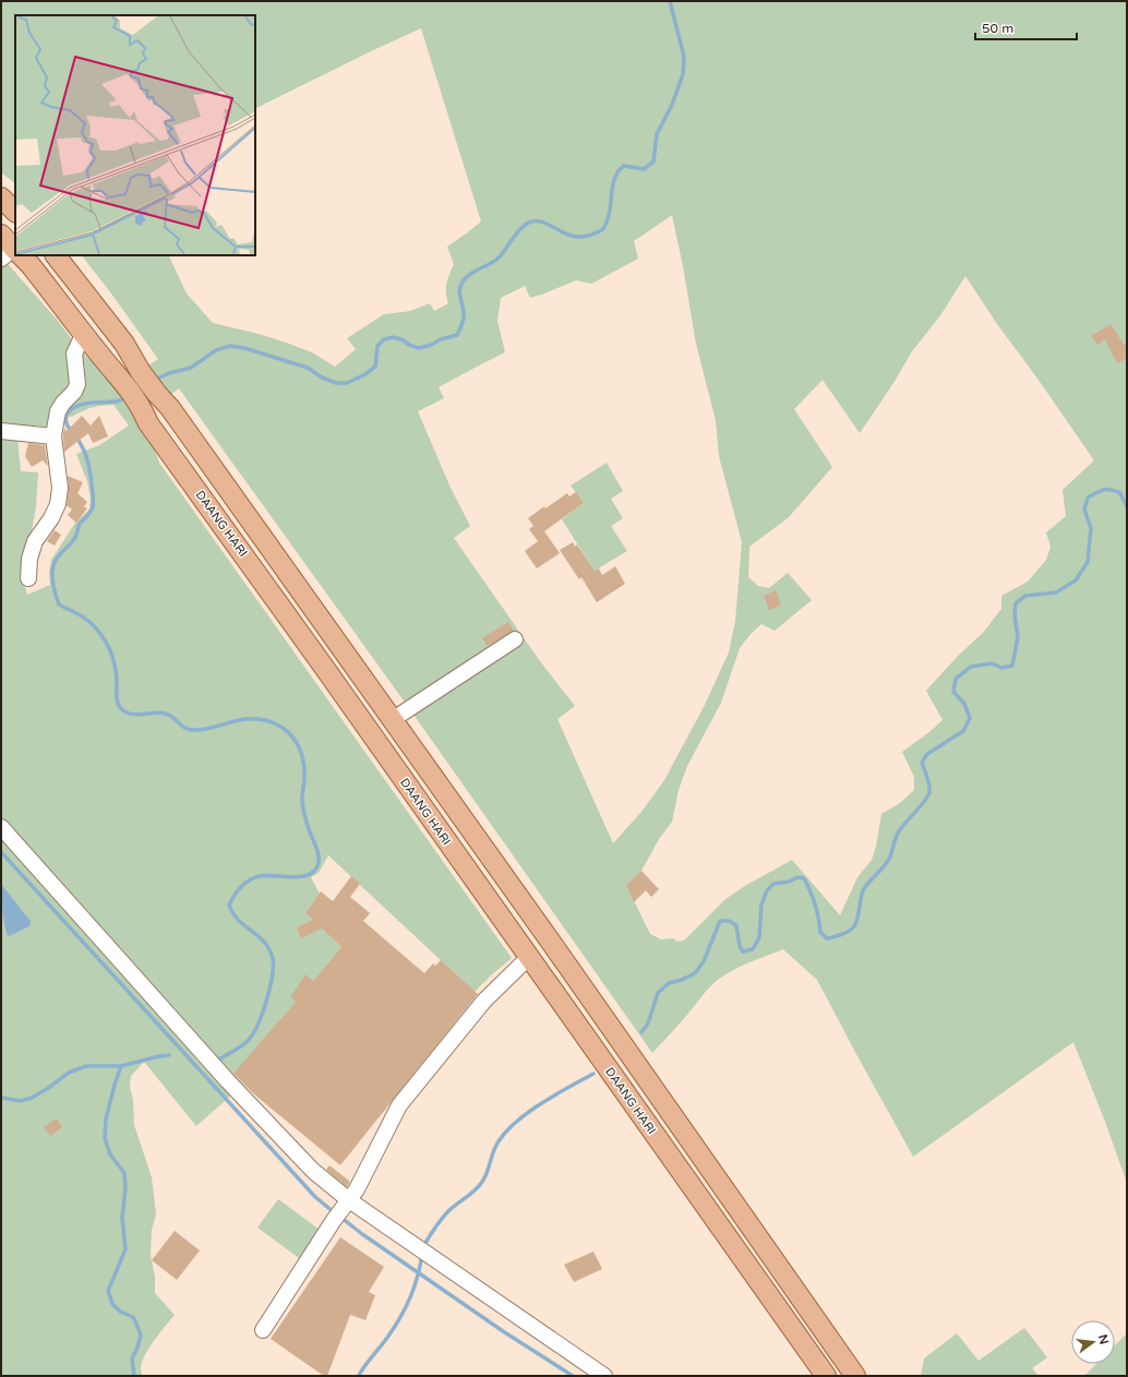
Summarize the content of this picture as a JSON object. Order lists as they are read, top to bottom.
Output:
{
  "streets": {
    "main road": ["DAANG HARI"]
  },
  "scale_bar": "50 m",
  "north": "right"
}
